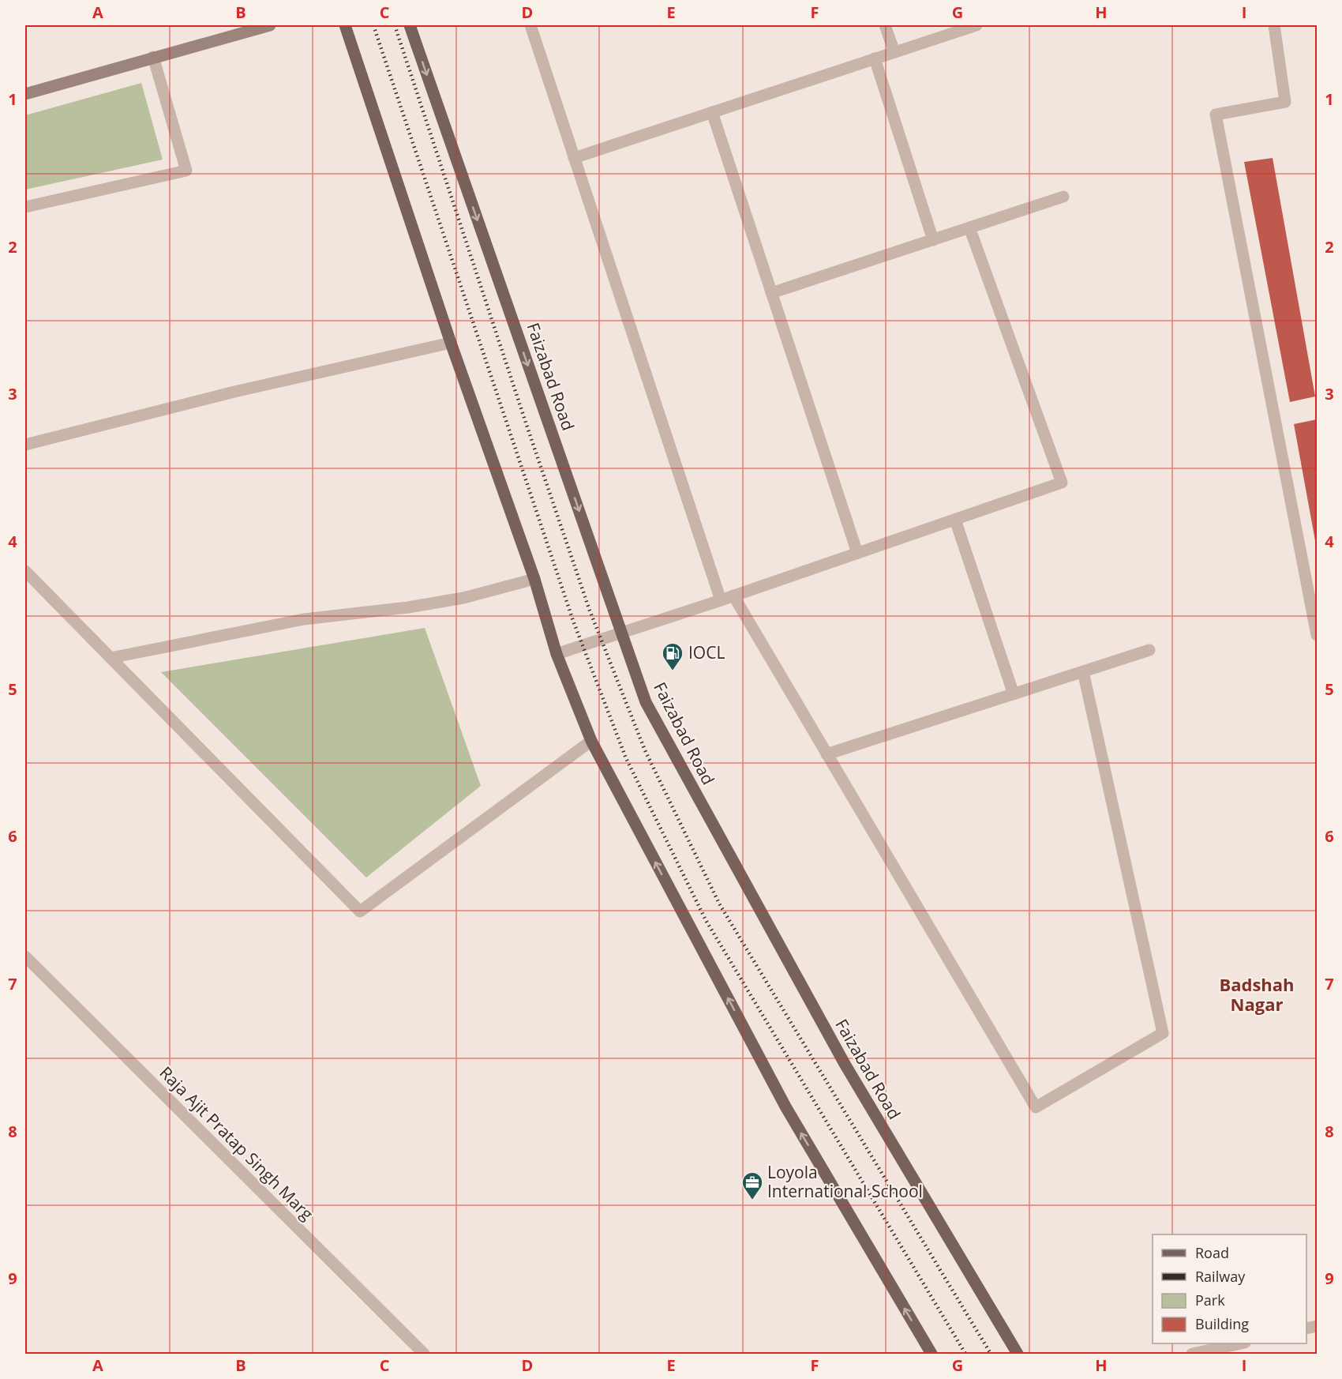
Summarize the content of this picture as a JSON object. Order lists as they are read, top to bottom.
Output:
{
  "streets": {
    "main road": ["Faizabad Road"],
    "street": ["Raja Ajit Pratap Singh Marg"]
  },
  "districts": ["Badshah Nagar"],
  "places": {
    "fuel station": ["IOCL"],
    "office": ["Loyola International School"]
  },
  "legend": [
    "Road",
    "Railway",
    "Park",
    "Building"
  ],
  "grid": {
    "columns": [
      "A",
      "B",
      "C",
      "D",
      "E",
      "F",
      "G",
      "H",
      "I"
    ],
    "rows": [
      "1",
      "2",
      "3",
      "4",
      "5",
      "6",
      "7",
      "8",
      "9"
    ]
  }
}
